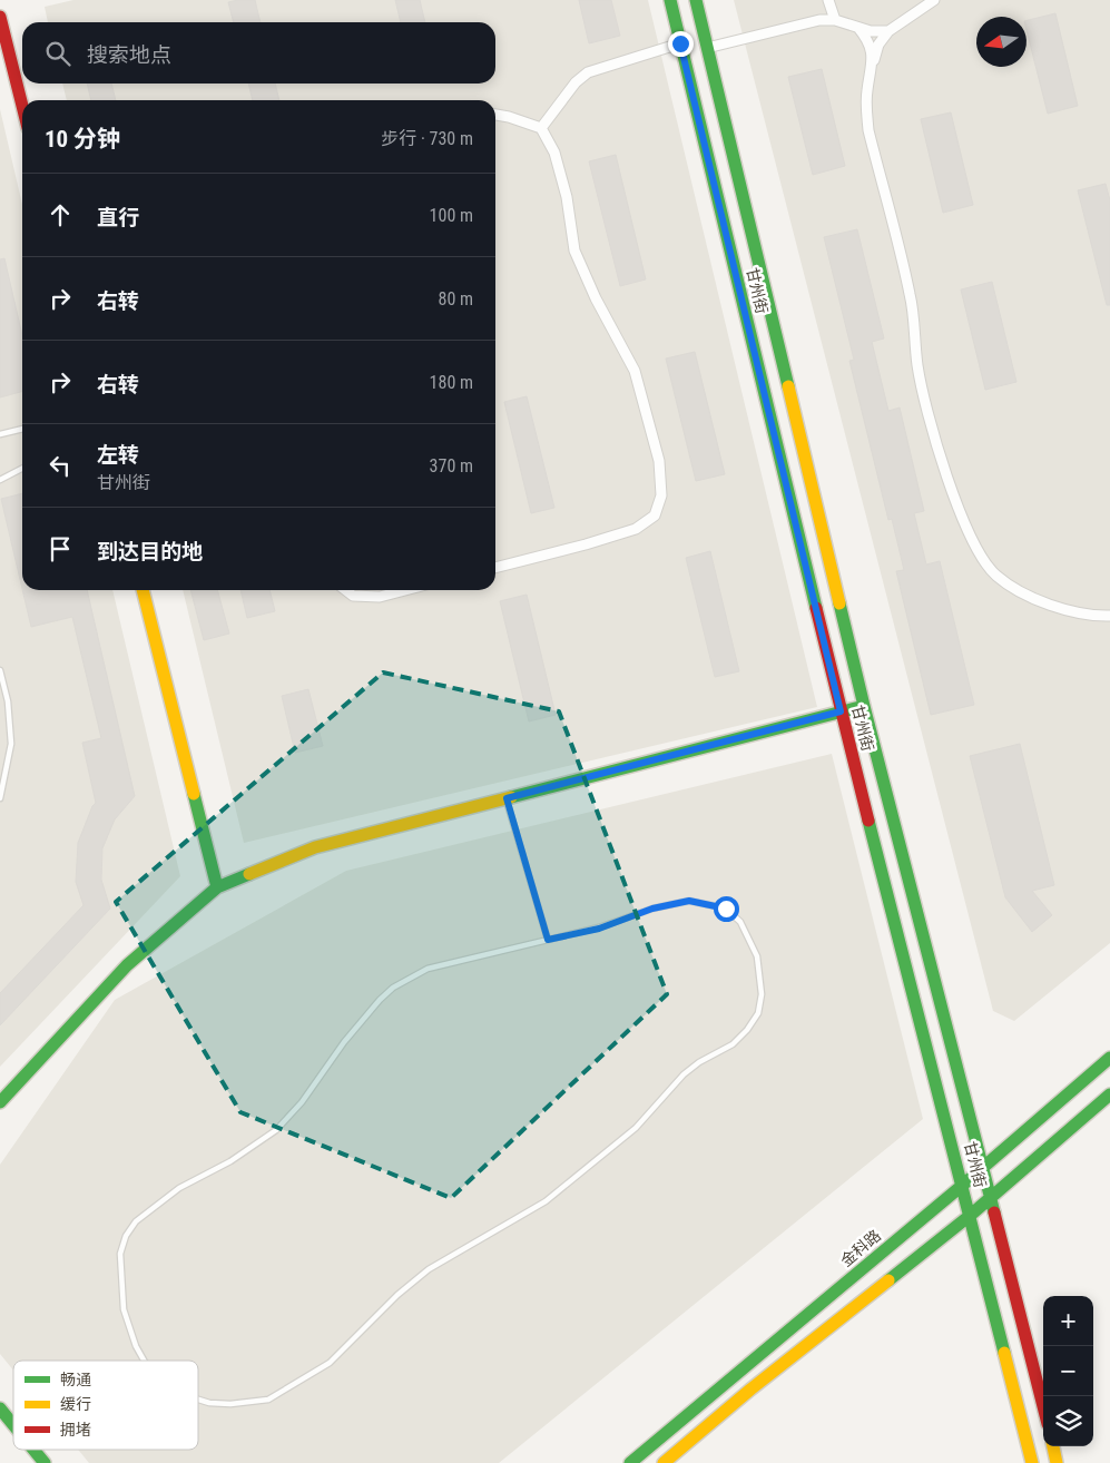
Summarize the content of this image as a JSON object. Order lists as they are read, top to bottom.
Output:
{
  "streets": {
    "street": ["甘州街", "金科路"]
  },
  "crossings": [
    ["甘州街", "金科路"]
  ],
  "legend": ["畅通", "缓行", "拥堵"],
  "north": "left",
  "page": {
    "search": "搜索地点",
    "heading": ["10 分钟", "步行 · 730 m"],
    "list": [
      ["直行", "100 m"],
      ["右转", "80 m"],
      ["右转", "180 m"],
      ["左转", "甘州街", "370 m"],
      "到达目的地"
    ],
    "map_buttons": ["+", "−"]
  }
}
